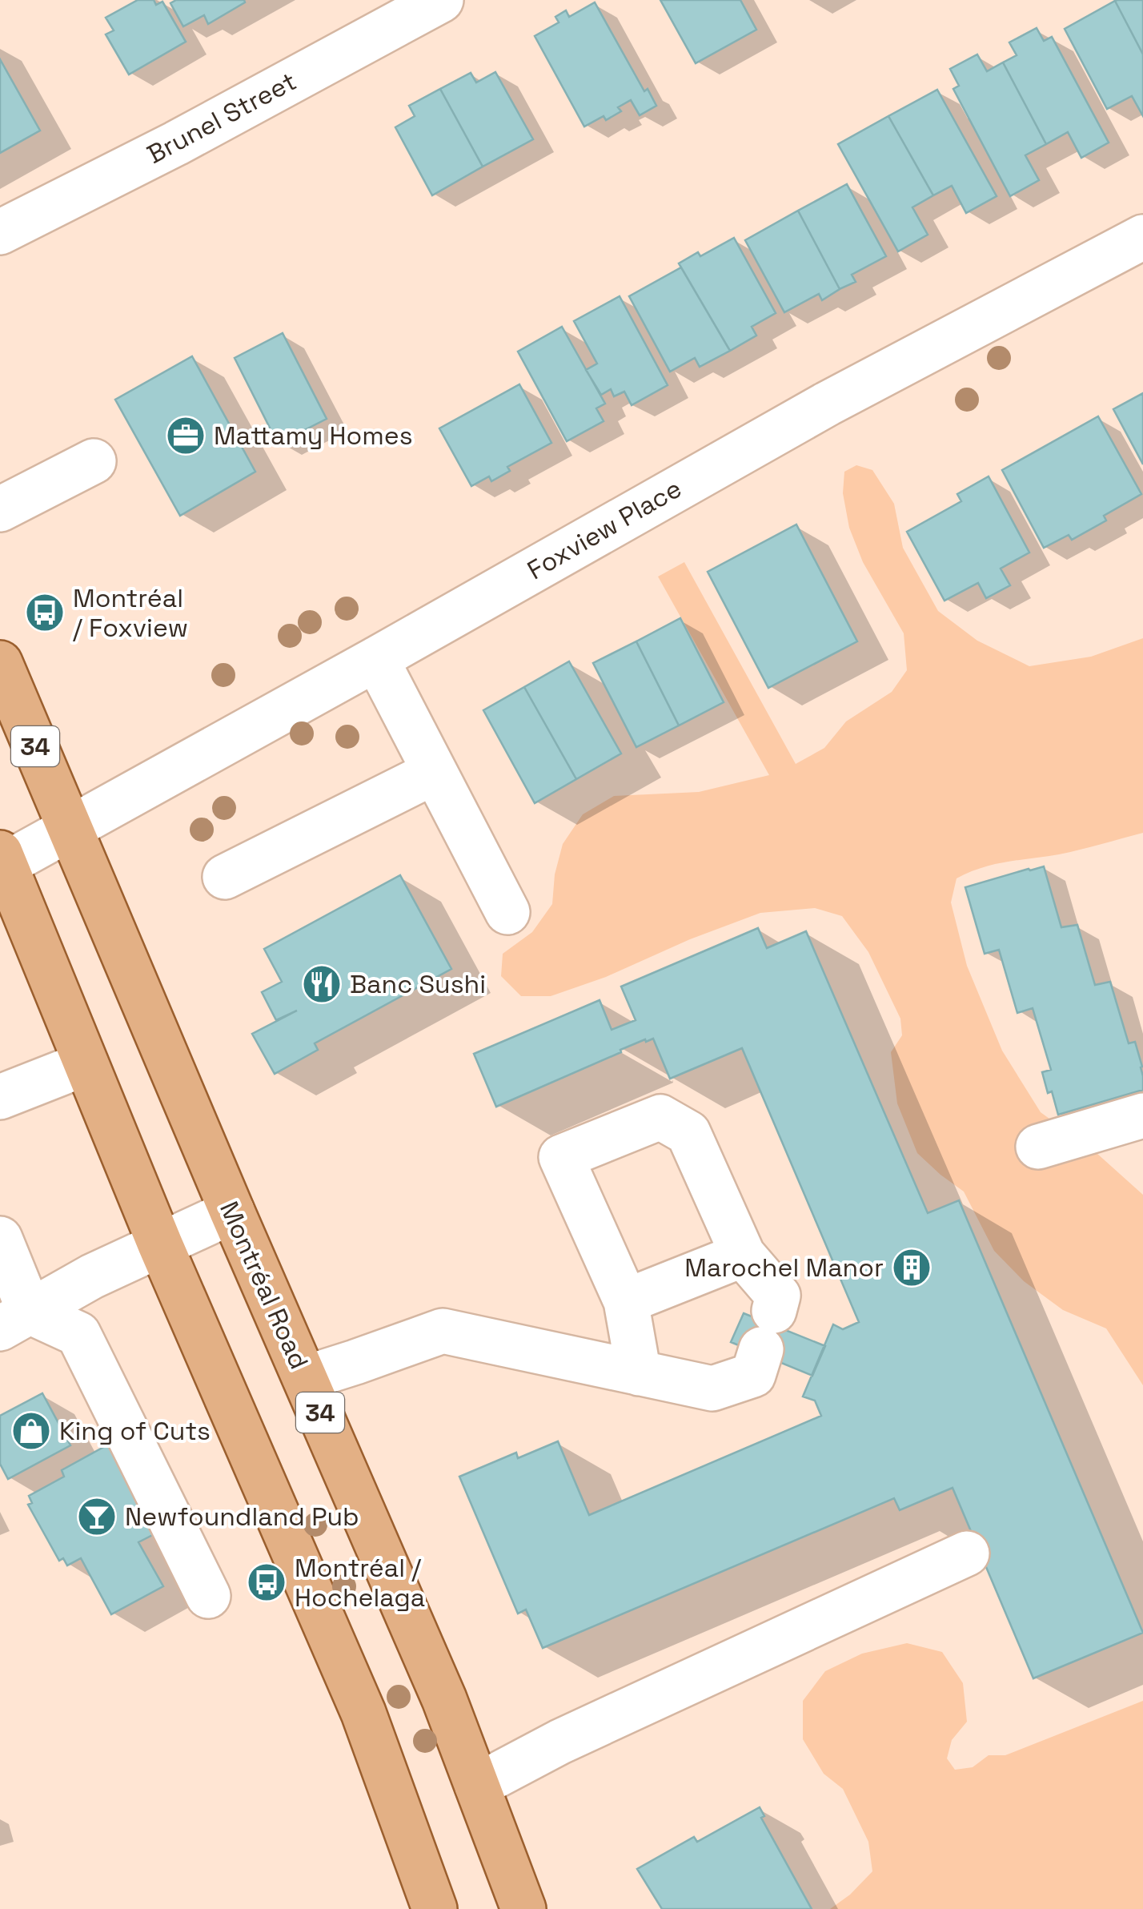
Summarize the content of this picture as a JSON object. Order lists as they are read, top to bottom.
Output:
{
  "streets": {
    "main road": ["34", "Montréal Road"],
    "street": ["Brunel Street", "Foxview Place"]
  },
  "crossings": [
    ["Foxview Place", "Montréal Road"]
  ],
  "places": {
    "office": ["Mattamy Homes"],
    "bus stop": ["Montréal / Foxview", "Montréal / Hochelaga"],
    "restaurant": ["Banc Sushi"],
    "building": ["Marochel Manor"],
    "shop": ["King of Cuts"],
    "bar": ["Newfoundland Pub"]
  }
}
